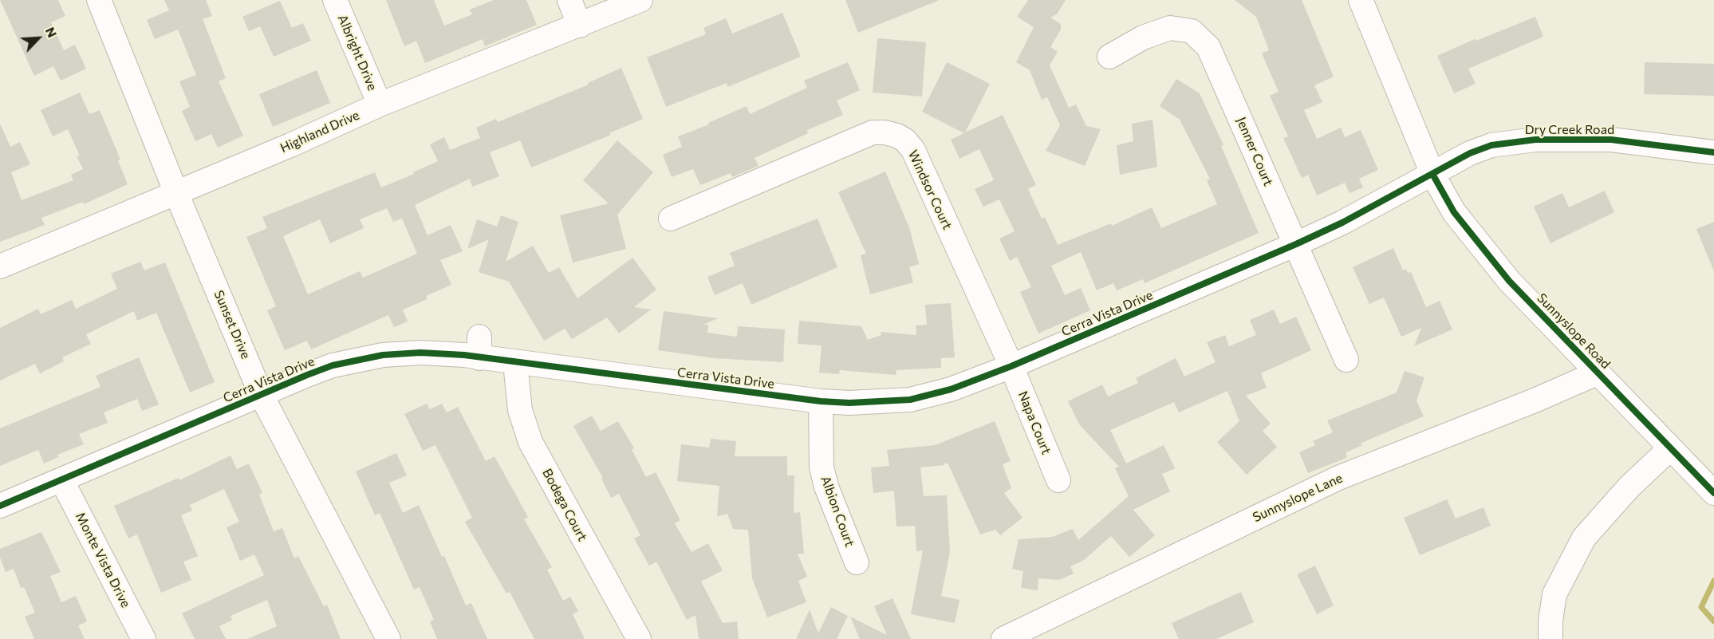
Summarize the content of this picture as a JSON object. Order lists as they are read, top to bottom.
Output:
{
  "streets": {
    "street": [
      "Albright Drive",
      "Dry Creek Road",
      "Highland Drive",
      "Jenner Court",
      "Windsor Court",
      "Cerra Vista Drive",
      "Sunset Drive",
      "Sunnyslope Road",
      "Napa Court",
      "Sunnyslope Lane",
      "Bodega Court",
      "Albion Court",
      "Monte Vista Drive"
    ]
  },
  "crossings": [
    ["Albright Drive", "Highland Drive"],
    ["Dry Creek Road", "Cerra Vista Drive"],
    ["Dry Creek Road", "Sunnyslope Road"],
    ["Highland Drive", "Sunset Drive"],
    ["Jenner Court", "Cerra Vista Drive"],
    ["Windsor Court", "Cerra Vista Drive"],
    ["Windsor Court", "Napa Court"],
    ["Cerra Vista Drive", "Sunset Drive"],
    ["Cerra Vista Drive", "Sunnyslope Road"],
    ["Cerra Vista Drive", "Napa Court"],
    ["Cerra Vista Drive", "Bodega Court"],
    ["Cerra Vista Drive", "Albion Court"],
    ["Cerra Vista Drive", "Monte Vista Drive"],
    ["Sunnyslope Road", "Sunnyslope Lane"]
  ],
  "north": "top right"
}
